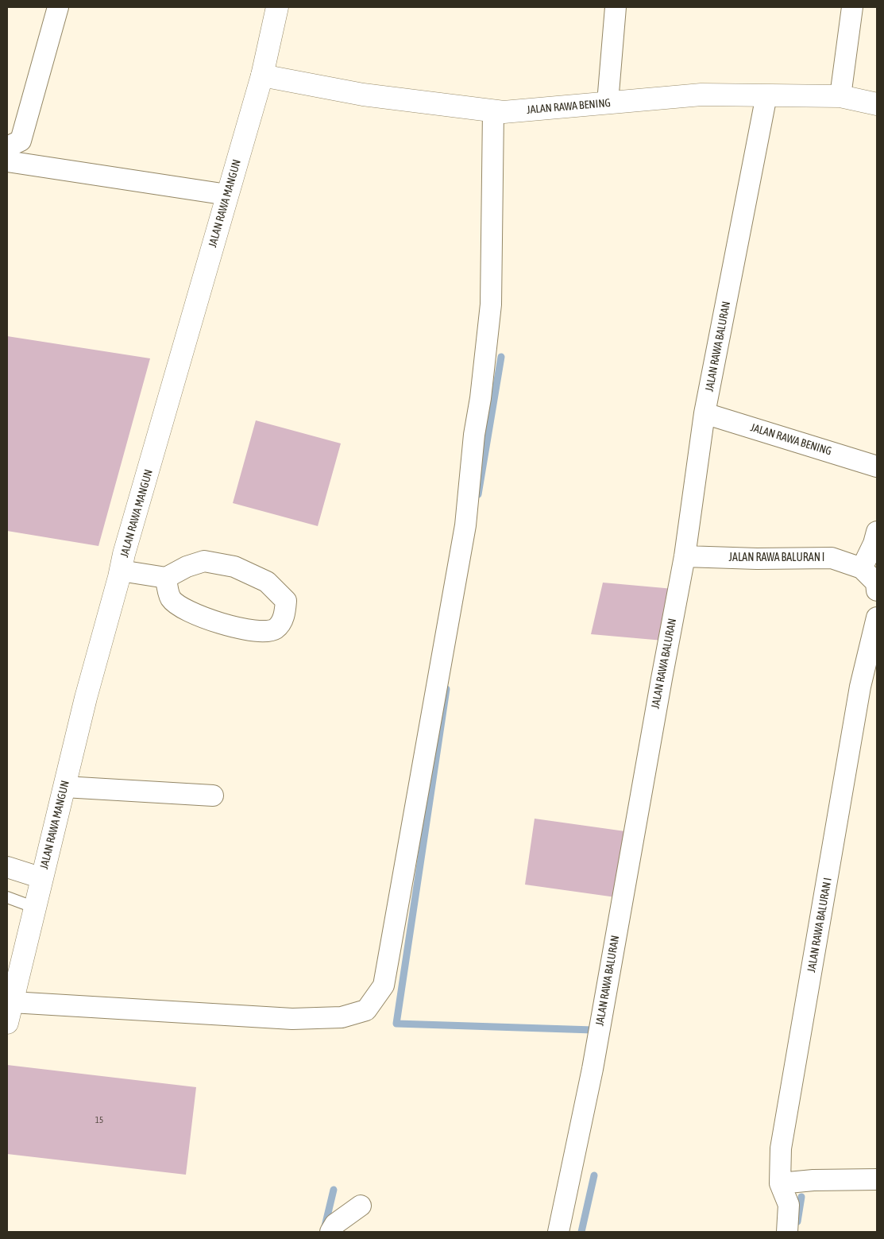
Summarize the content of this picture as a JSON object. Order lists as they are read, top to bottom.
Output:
{
  "streets": {
    "main road": ["JALAN RAWA BENING", "JALAN RAWA MANGUN"],
    "street": ["JALAN RAWA BALURAN", "JALAN RAWA BALURAN I"]
  },
  "crossings": [
    ["JALAN RAWA BENING", "JALAN RAWA MANGUN"],
    ["JALAN RAWA BENING", "JALAN RAWA BALURAN"],
    ["JALAN RAWA BALURAN", "JALAN RAWA BALURAN I"]
  ],
  "house_numbers": ["15"]
}
